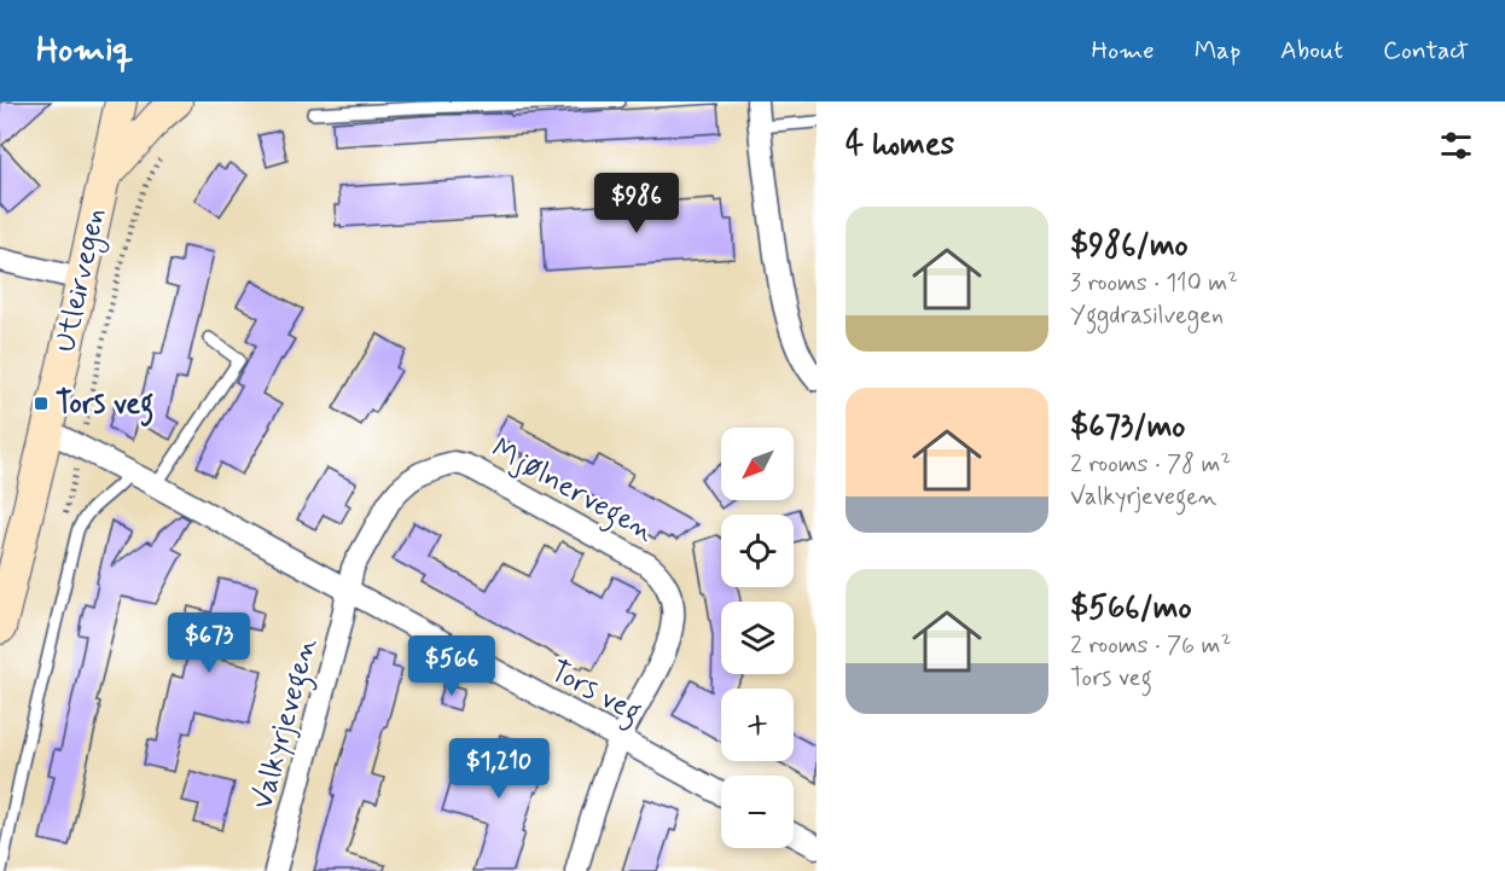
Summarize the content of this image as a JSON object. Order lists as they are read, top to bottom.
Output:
{
  "streets": {
    "main road": ["Utleirvegen"],
    "street": ["Mjølnervegen", "Tors veg", "Valkyrjevegen"]
  },
  "crossings": [
    ["Utleirvegen", "Tors veg"],
    ["Mjølnervegen", "Tors veg"],
    ["Mjølnervegen", "Valkyrjevegen"],
    ["Tors veg", "Valkyrjevegen"]
  ],
  "places": {
    "transit": ["Tors veg"]
  },
  "north": "bottom left",
  "page": {
    "header": "Homiq",
    "nav": [
      "Home",
      "Map",
      "About",
      "Contact"
    ],
    "heading": "4 homes",
    "price": [
      "$986",
      "$673",
      "$566",
      "$1,210"
    ],
    "list": [
      {
        "name": "$986/mo",
        "note": "3 rooms · 110 m² · Yggdrasilvegen"
      },
      {
        "name": "$673/mo",
        "note": "2 rooms · 78 m² · Valkyrjevegen"
      },
      {
        "name": "$566/mo",
        "note": "2 rooms · 76 m² · Tors veg"
      }
    ],
    "map_buttons": ["+", "−"]
  }
}
